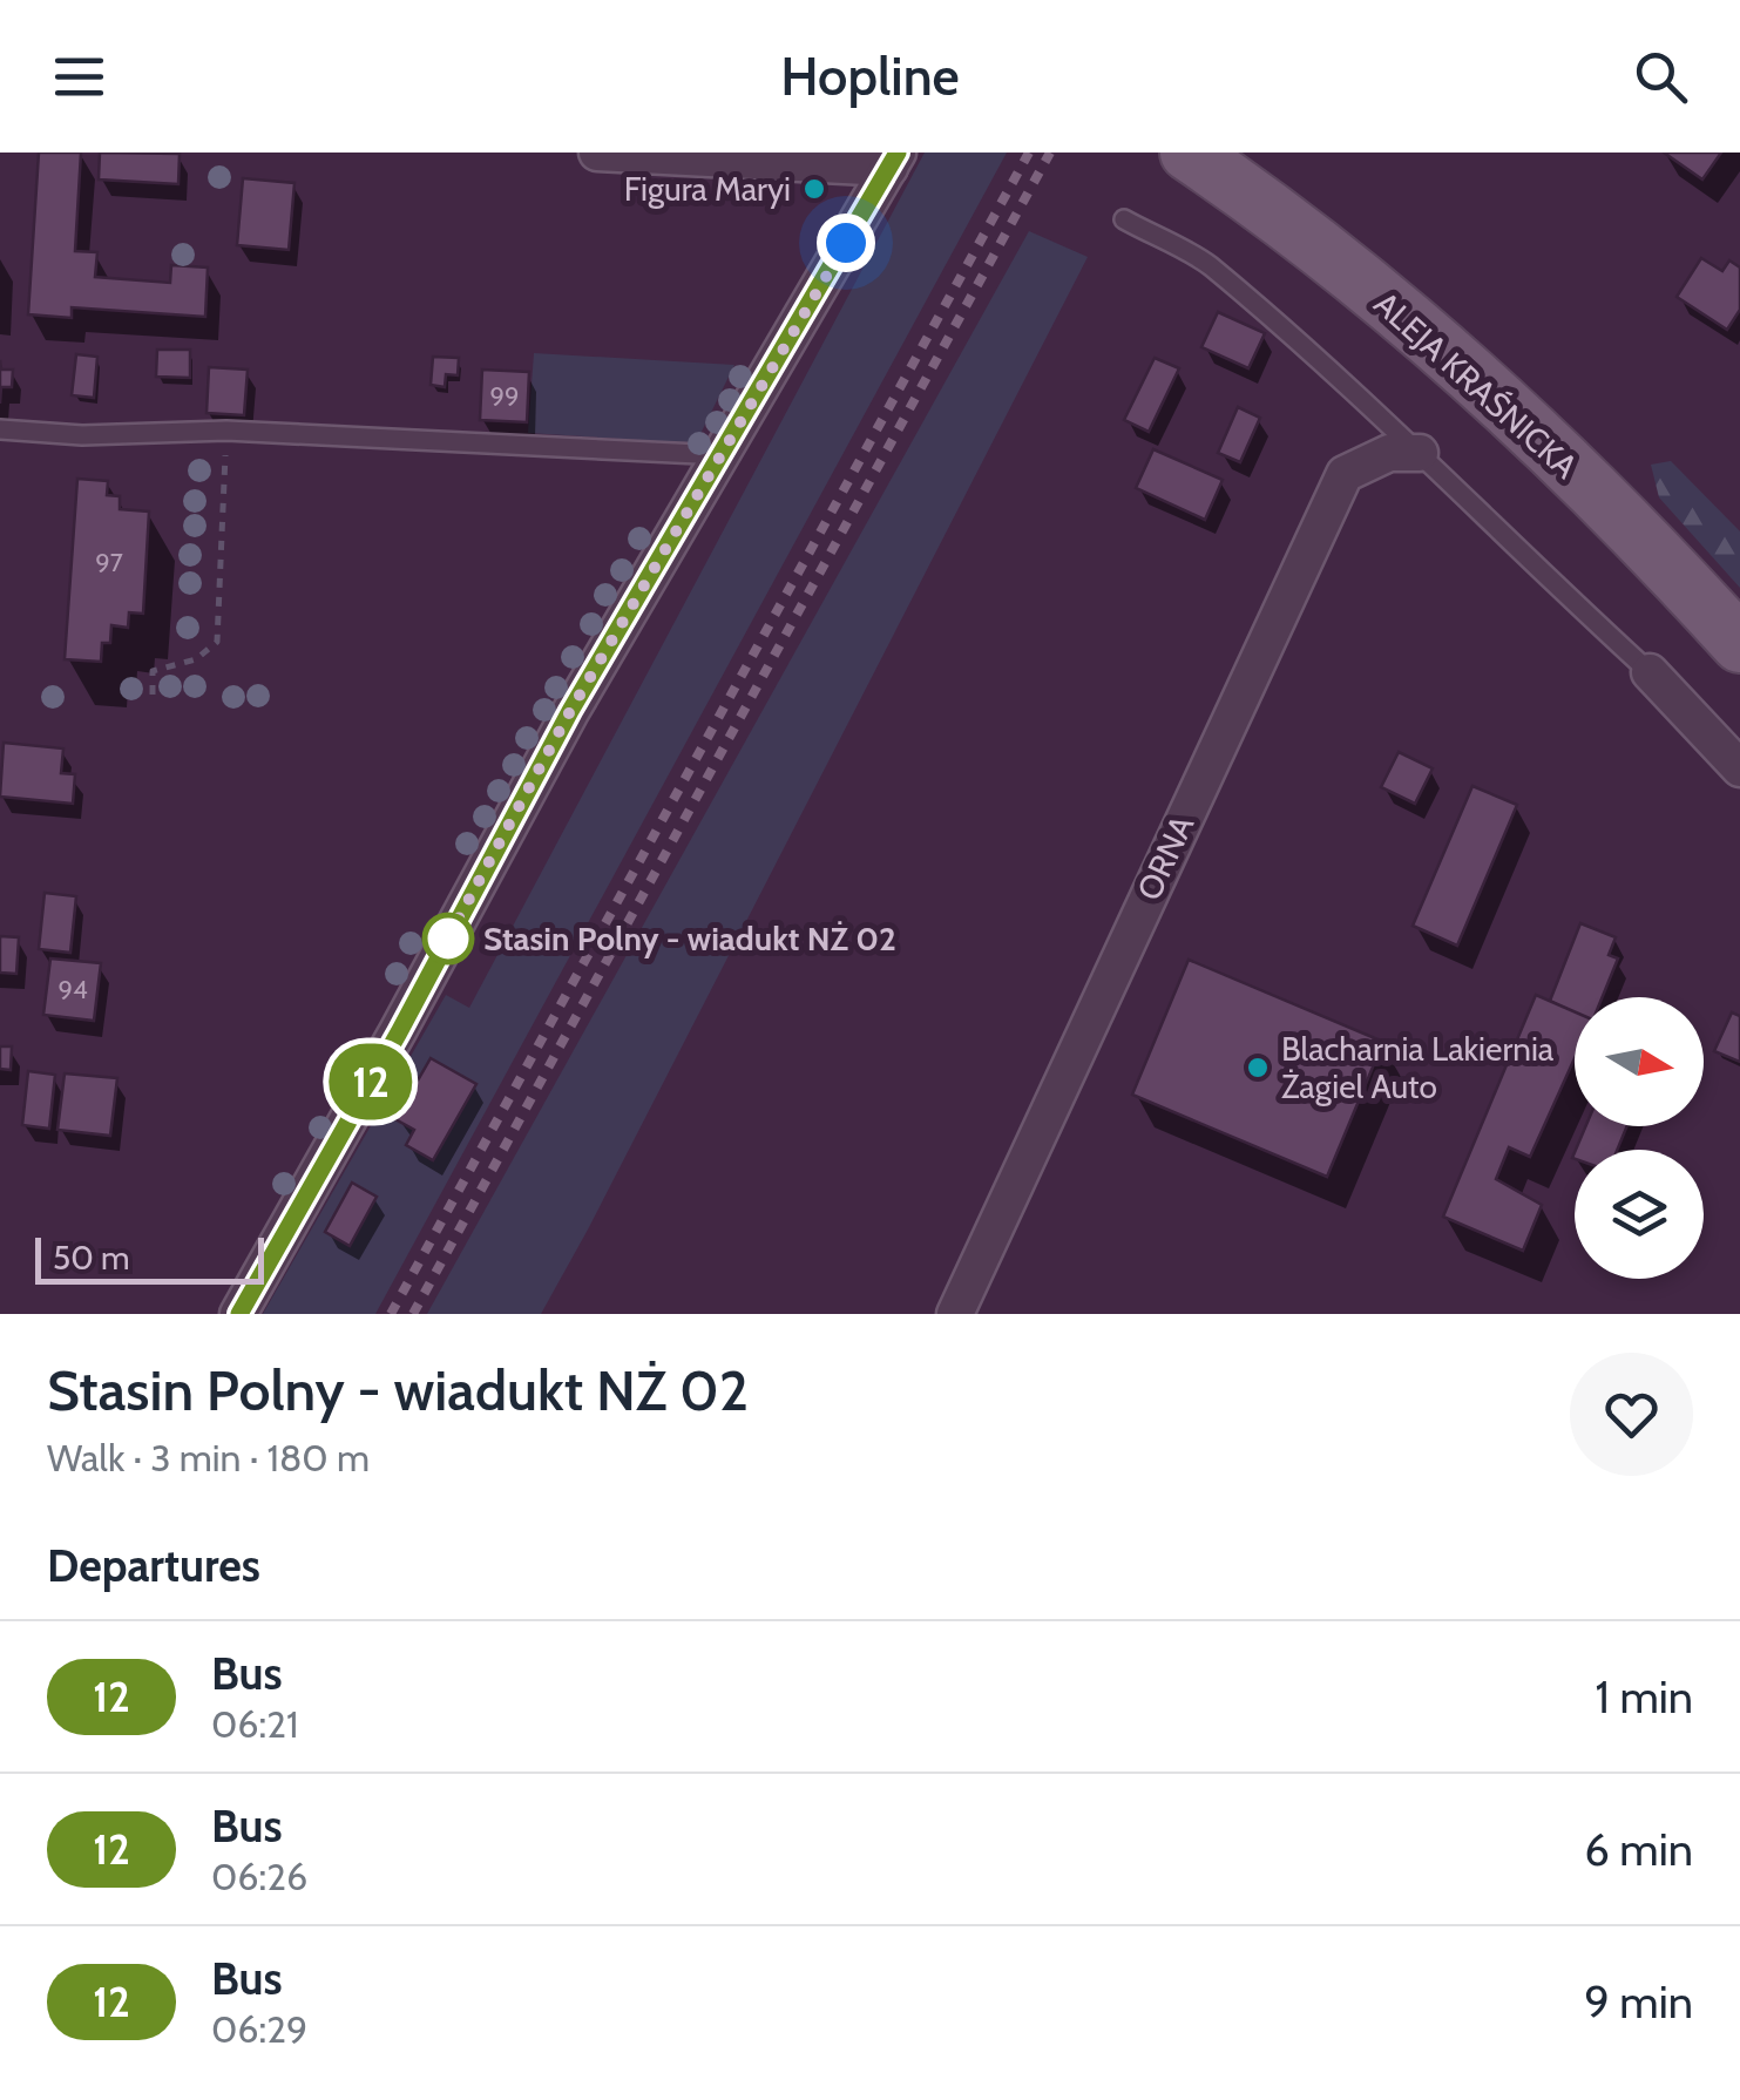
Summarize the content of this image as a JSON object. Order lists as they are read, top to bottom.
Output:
{
  "streets": {
    "main road": ["ALEJA KRAŚNICKA"],
    "street": ["ORNA"]
  },
  "places": ["Figura Maryi", "Stasin Polny - wiadukt NŻ 02", "Blacharnia Lakiernia Żagiel Auto"],
  "lines": ["bus line 12"],
  "house_numbers": ["99", "97", "94"],
  "scale_bar": "50 m",
  "north": "right",
  "page": {
    "header": "Hopline",
    "on_map": "12",
    "scale": "50 m",
    "heading": [
      ["Stasin Polny - wiadukt NŻ 02", "Walk · 3 min · 180 m"],
      "Departures"
    ],
    "list": [
      {
        "mark": "12",
        "name": "Bus",
        "note": "06:21",
        "value": "1 min"
      },
      {
        "mark": "12",
        "name": "Bus",
        "note": "06:26",
        "value": "6 min"
      },
      {
        "mark": "12",
        "name": "Bus",
        "note": "06:29",
        "value": "9 min"
      }
    ]
  }
}
